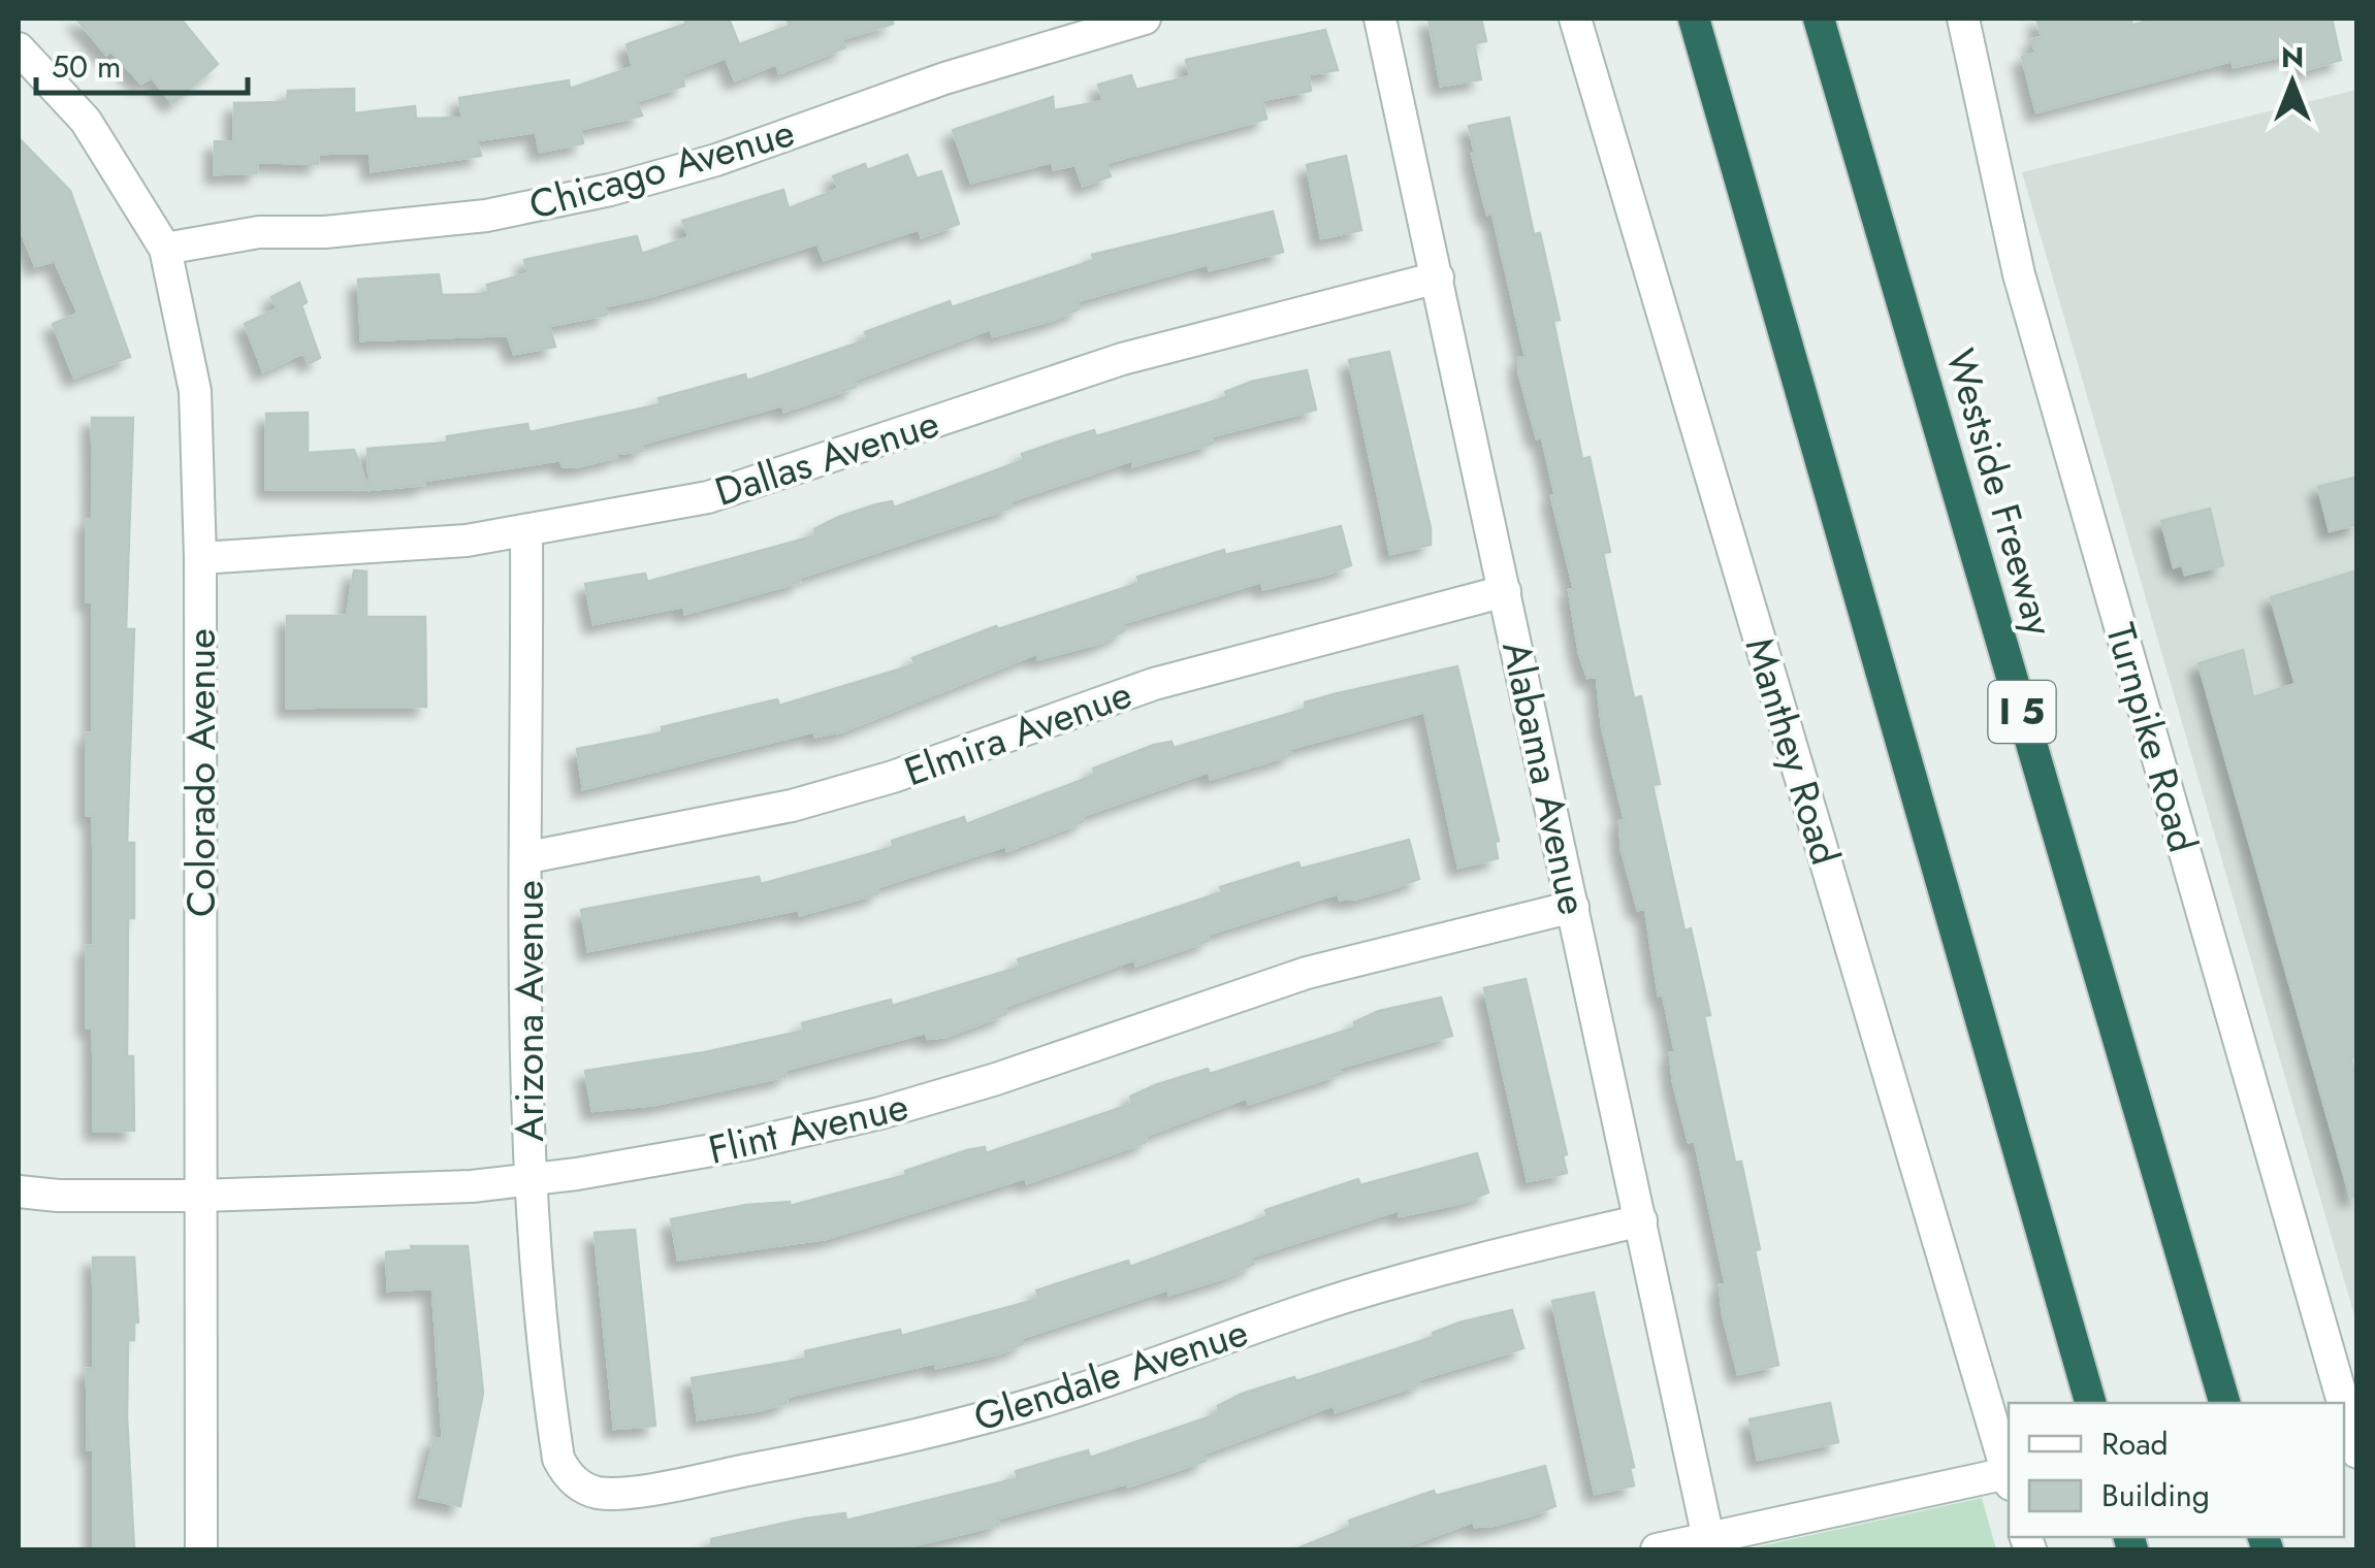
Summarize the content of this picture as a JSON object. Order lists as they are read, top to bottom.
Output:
{
  "streets": {
    "highway": ["Westside Freeway", "I 5"],
    "street": [
      "Chicago Avenue",
      "Dallas Avenue",
      "Elmira Avenue",
      "Turnpike Road",
      "Manthey Road",
      "Colorado Avenue",
      "Alabama Avenue",
      "Arizona Avenue",
      "Flint Avenue",
      "Glendale Avenue"
    ]
  },
  "crossings": [
    ["Chicago Avenue", "Colorado Avenue"],
    ["Dallas Avenue", "Colorado Avenue"],
    ["Dallas Avenue", "Alabama Avenue"],
    ["Dallas Avenue", "Arizona Avenue"],
    ["Elmira Avenue", "Alabama Avenue"],
    ["Elmira Avenue", "Arizona Avenue"],
    ["Colorado Avenue", "Flint Avenue"],
    ["Alabama Avenue", "Flint Avenue"],
    ["Alabama Avenue", "Glendale Avenue"],
    ["Arizona Avenue", "Flint Avenue"],
    ["Arizona Avenue", "Glendale Avenue"]
  ],
  "legend": ["Road", "Building"],
  "scale_bar": "50 m",
  "north": "top"
}
